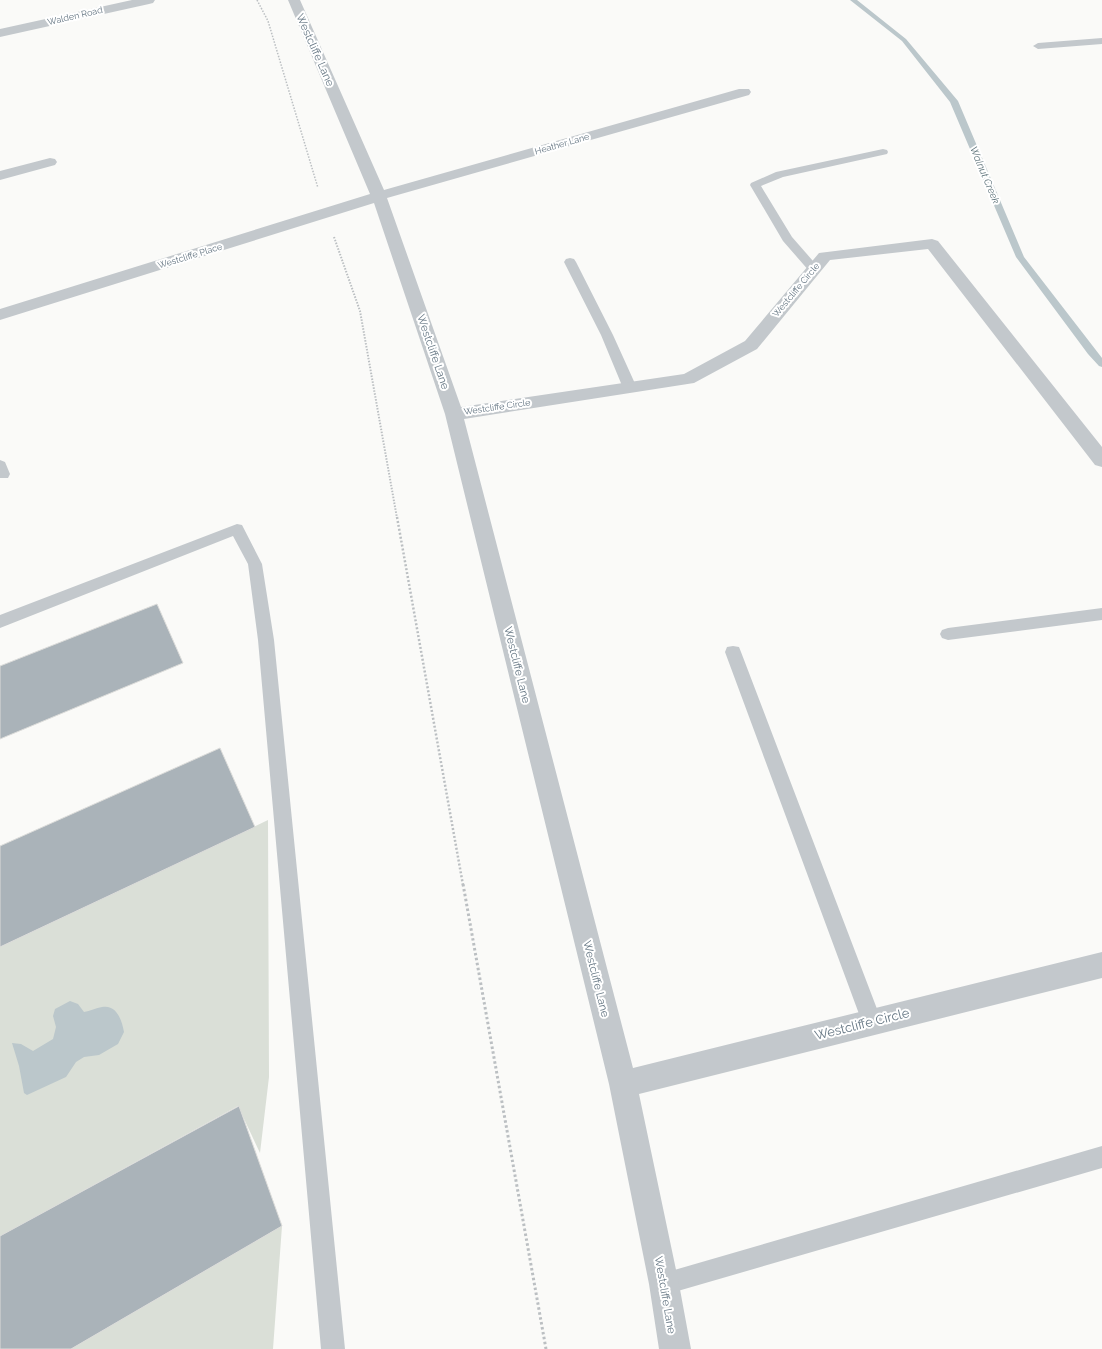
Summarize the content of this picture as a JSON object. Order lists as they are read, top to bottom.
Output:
{
  "streets": {
    "street": [
      "Walden Road",
      "Westcliffe Lane",
      "Heather Lane",
      "Westcliffe Place",
      "Westcliffe Circle"
    ]
  },
  "crossings": [
    ["Westcliffe Lane", "Heather Lane"],
    ["Westcliffe Lane", "Westcliffe Place"],
    ["Westcliffe Lane", "Westcliffe Circle"],
    ["Heather Lane", "Westcliffe Place"]
  ],
  "water": ["Walnut Creek"]
}
